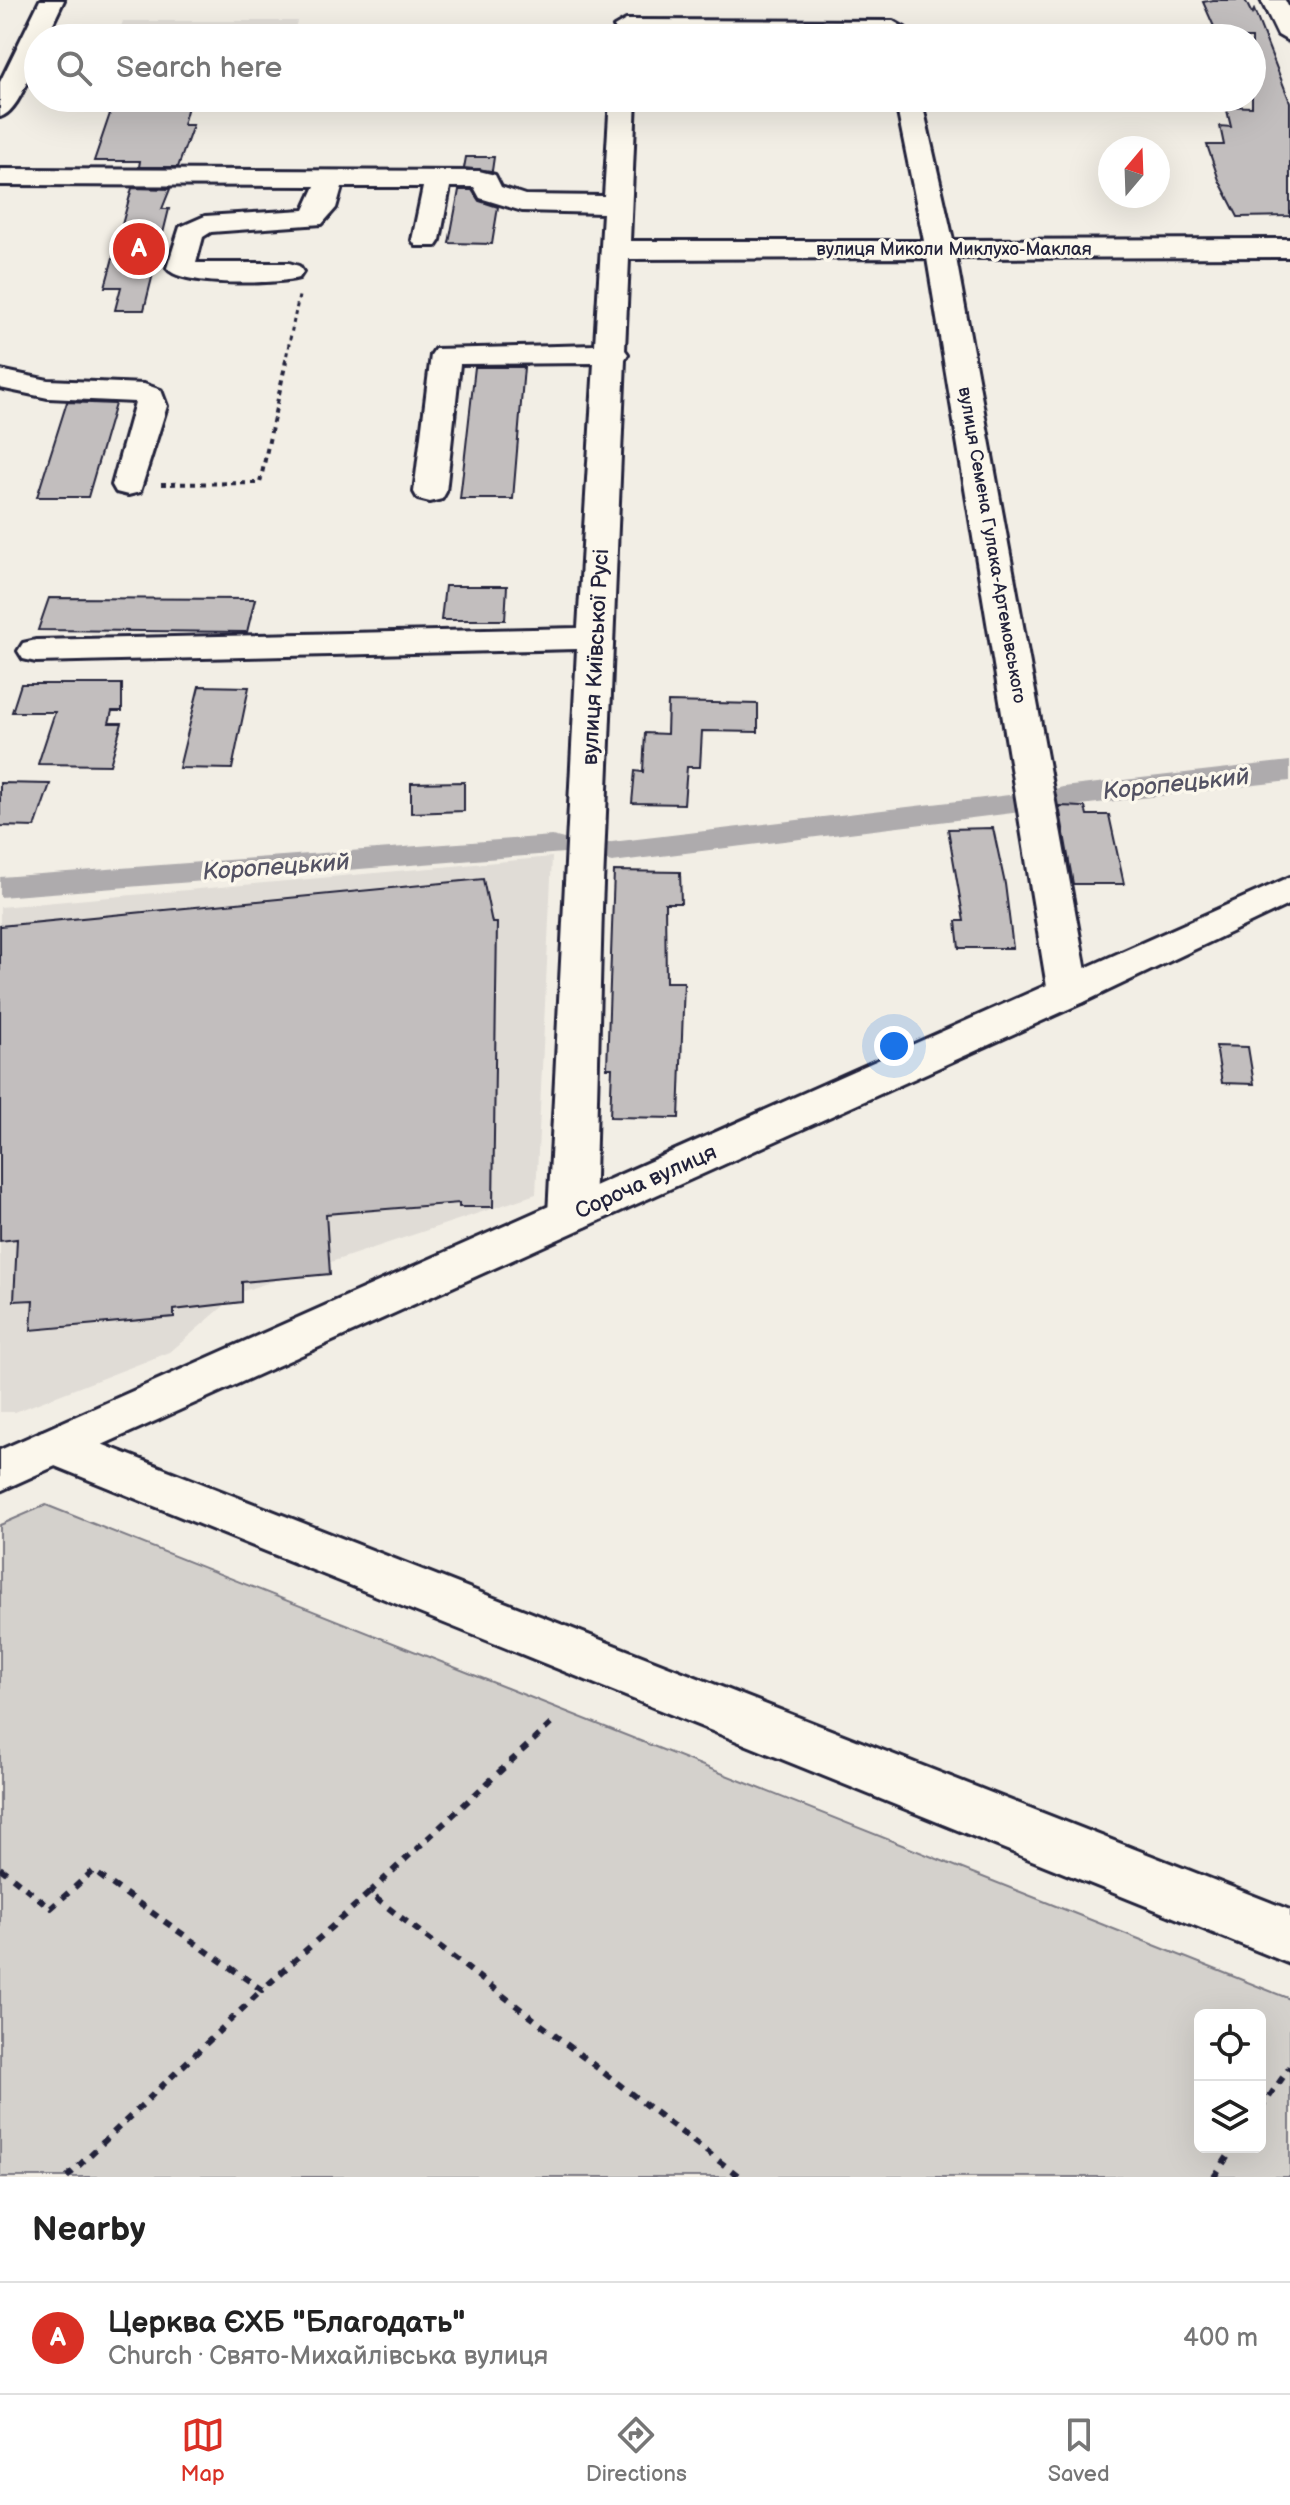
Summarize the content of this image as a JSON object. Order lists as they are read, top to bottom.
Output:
{
  "streets": {
    "street": [
      "вулиця Миколи Миклухо-Маклая",
      "вулиця Семена Гулака-Артемовського",
      "вулиця Київської Русі",
      "Сороча вулиця"
    ]
  },
  "crossings": [
    ["вулиця Миколи Миклухо-Маклая", "вулиця Семена Гулака-Артемовського"],
    ["вулиця Миколи Миклухо-Маклая", "вулиця Київської Русі"],
    ["вулиця Семена Гулака-Артемовського", "Сороча вулиця"],
    ["вулиця Київської Русі", "Сороча вулиця"]
  ],
  "water": ["Коропецький"],
  "north": "top",
  "page": {
    "search": "Search here",
    "pins": "A",
    "heading": "Nearby",
    "list": [
      {
        "mark": "A",
        "name": "Церква ЄХБ \"Благодать\"",
        "note": "Church · Свято-Михайлівська вулиця",
        "value": "400 m"
      }
    ],
    "nav": ["Map", "Directions", "Saved"]
  }
}
